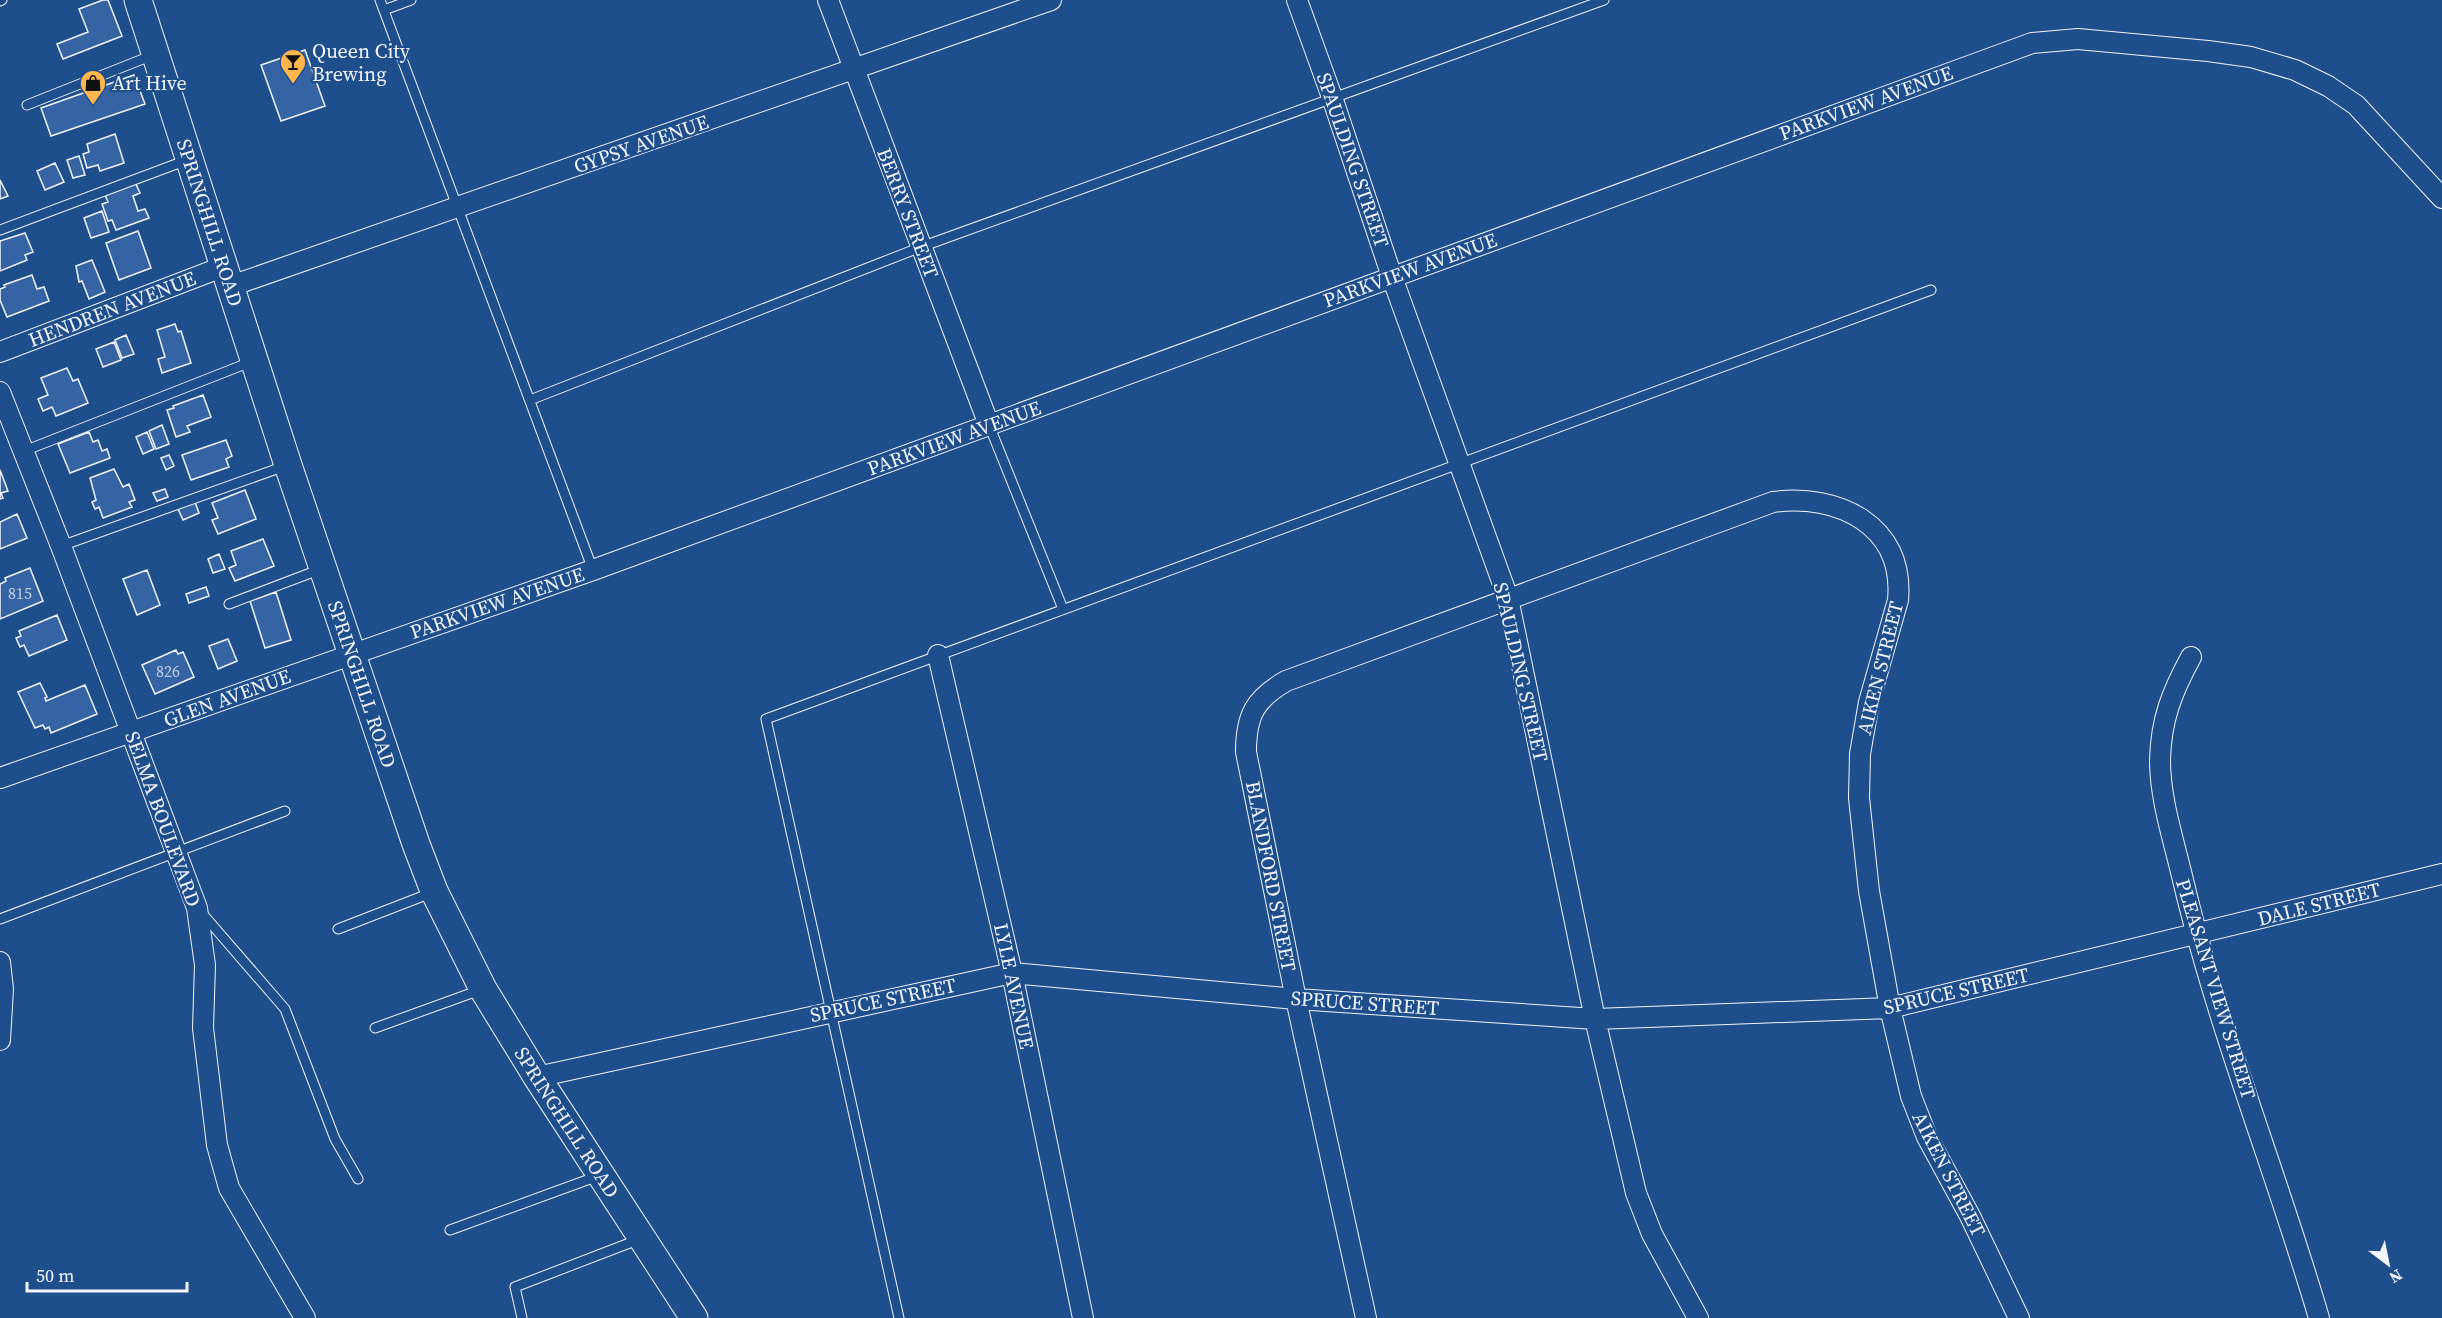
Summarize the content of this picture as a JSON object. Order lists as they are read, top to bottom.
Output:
{
  "streets": {
    "street": [
      "PARKVIEW AVENUE",
      "GYPSY AVENUE",
      "SPAULDING STREET",
      "BERRY STREET",
      "SPRINGHILL ROAD",
      "HENDREN AVENUE",
      "AIKEN STREET",
      "GLEN AVENUE",
      "SELMA BOULEVARD",
      "BLANDFORD STREET",
      "DALE STREET",
      "LYLE AVENUE",
      "PLEASANT VIEW STREET",
      "SPRUCE STREET"
    ]
  },
  "crossings": [
    ["PARKVIEW AVENUE", "SPAULDING STREET"],
    ["PARKVIEW AVENUE", "BERRY STREET"],
    ["PARKVIEW AVENUE", "SPRINGHILL ROAD"],
    ["PARKVIEW AVENUE", "GLEN AVENUE"],
    ["GYPSY AVENUE", "BERRY STREET"],
    ["GYPSY AVENUE", "SPRINGHILL ROAD"],
    ["GYPSY AVENUE", "HENDREN AVENUE"],
    ["SPAULDING STREET", "AIKEN STREET"],
    ["SPAULDING STREET", "BLANDFORD STREET"],
    ["SPAULDING STREET", "SPRUCE STREET"],
    ["SPRINGHILL ROAD", "HENDREN AVENUE"],
    ["SPRINGHILL ROAD", "GLEN AVENUE"],
    ["SPRINGHILL ROAD", "SPRUCE STREET"],
    ["AIKEN STREET", "BLANDFORD STREET"],
    ["AIKEN STREET", "SPRUCE STREET"],
    ["GLEN AVENUE", "SELMA BOULEVARD"],
    ["BLANDFORD STREET", "SPRUCE STREET"],
    ["DALE STREET", "PLEASANT VIEW STREET"],
    ["DALE STREET", "SPRUCE STREET"],
    ["LYLE AVENUE", "SPRUCE STREET"],
    ["PLEASANT VIEW STREET", "SPRUCE STREET"]
  ],
  "places": {
    "bar": ["Queen City Brewing"],
    "shop": ["Art Hive"]
  },
  "house_numbers": ["815", "826"],
  "scale_bar": "50 m",
  "north": "bottom right"
}
